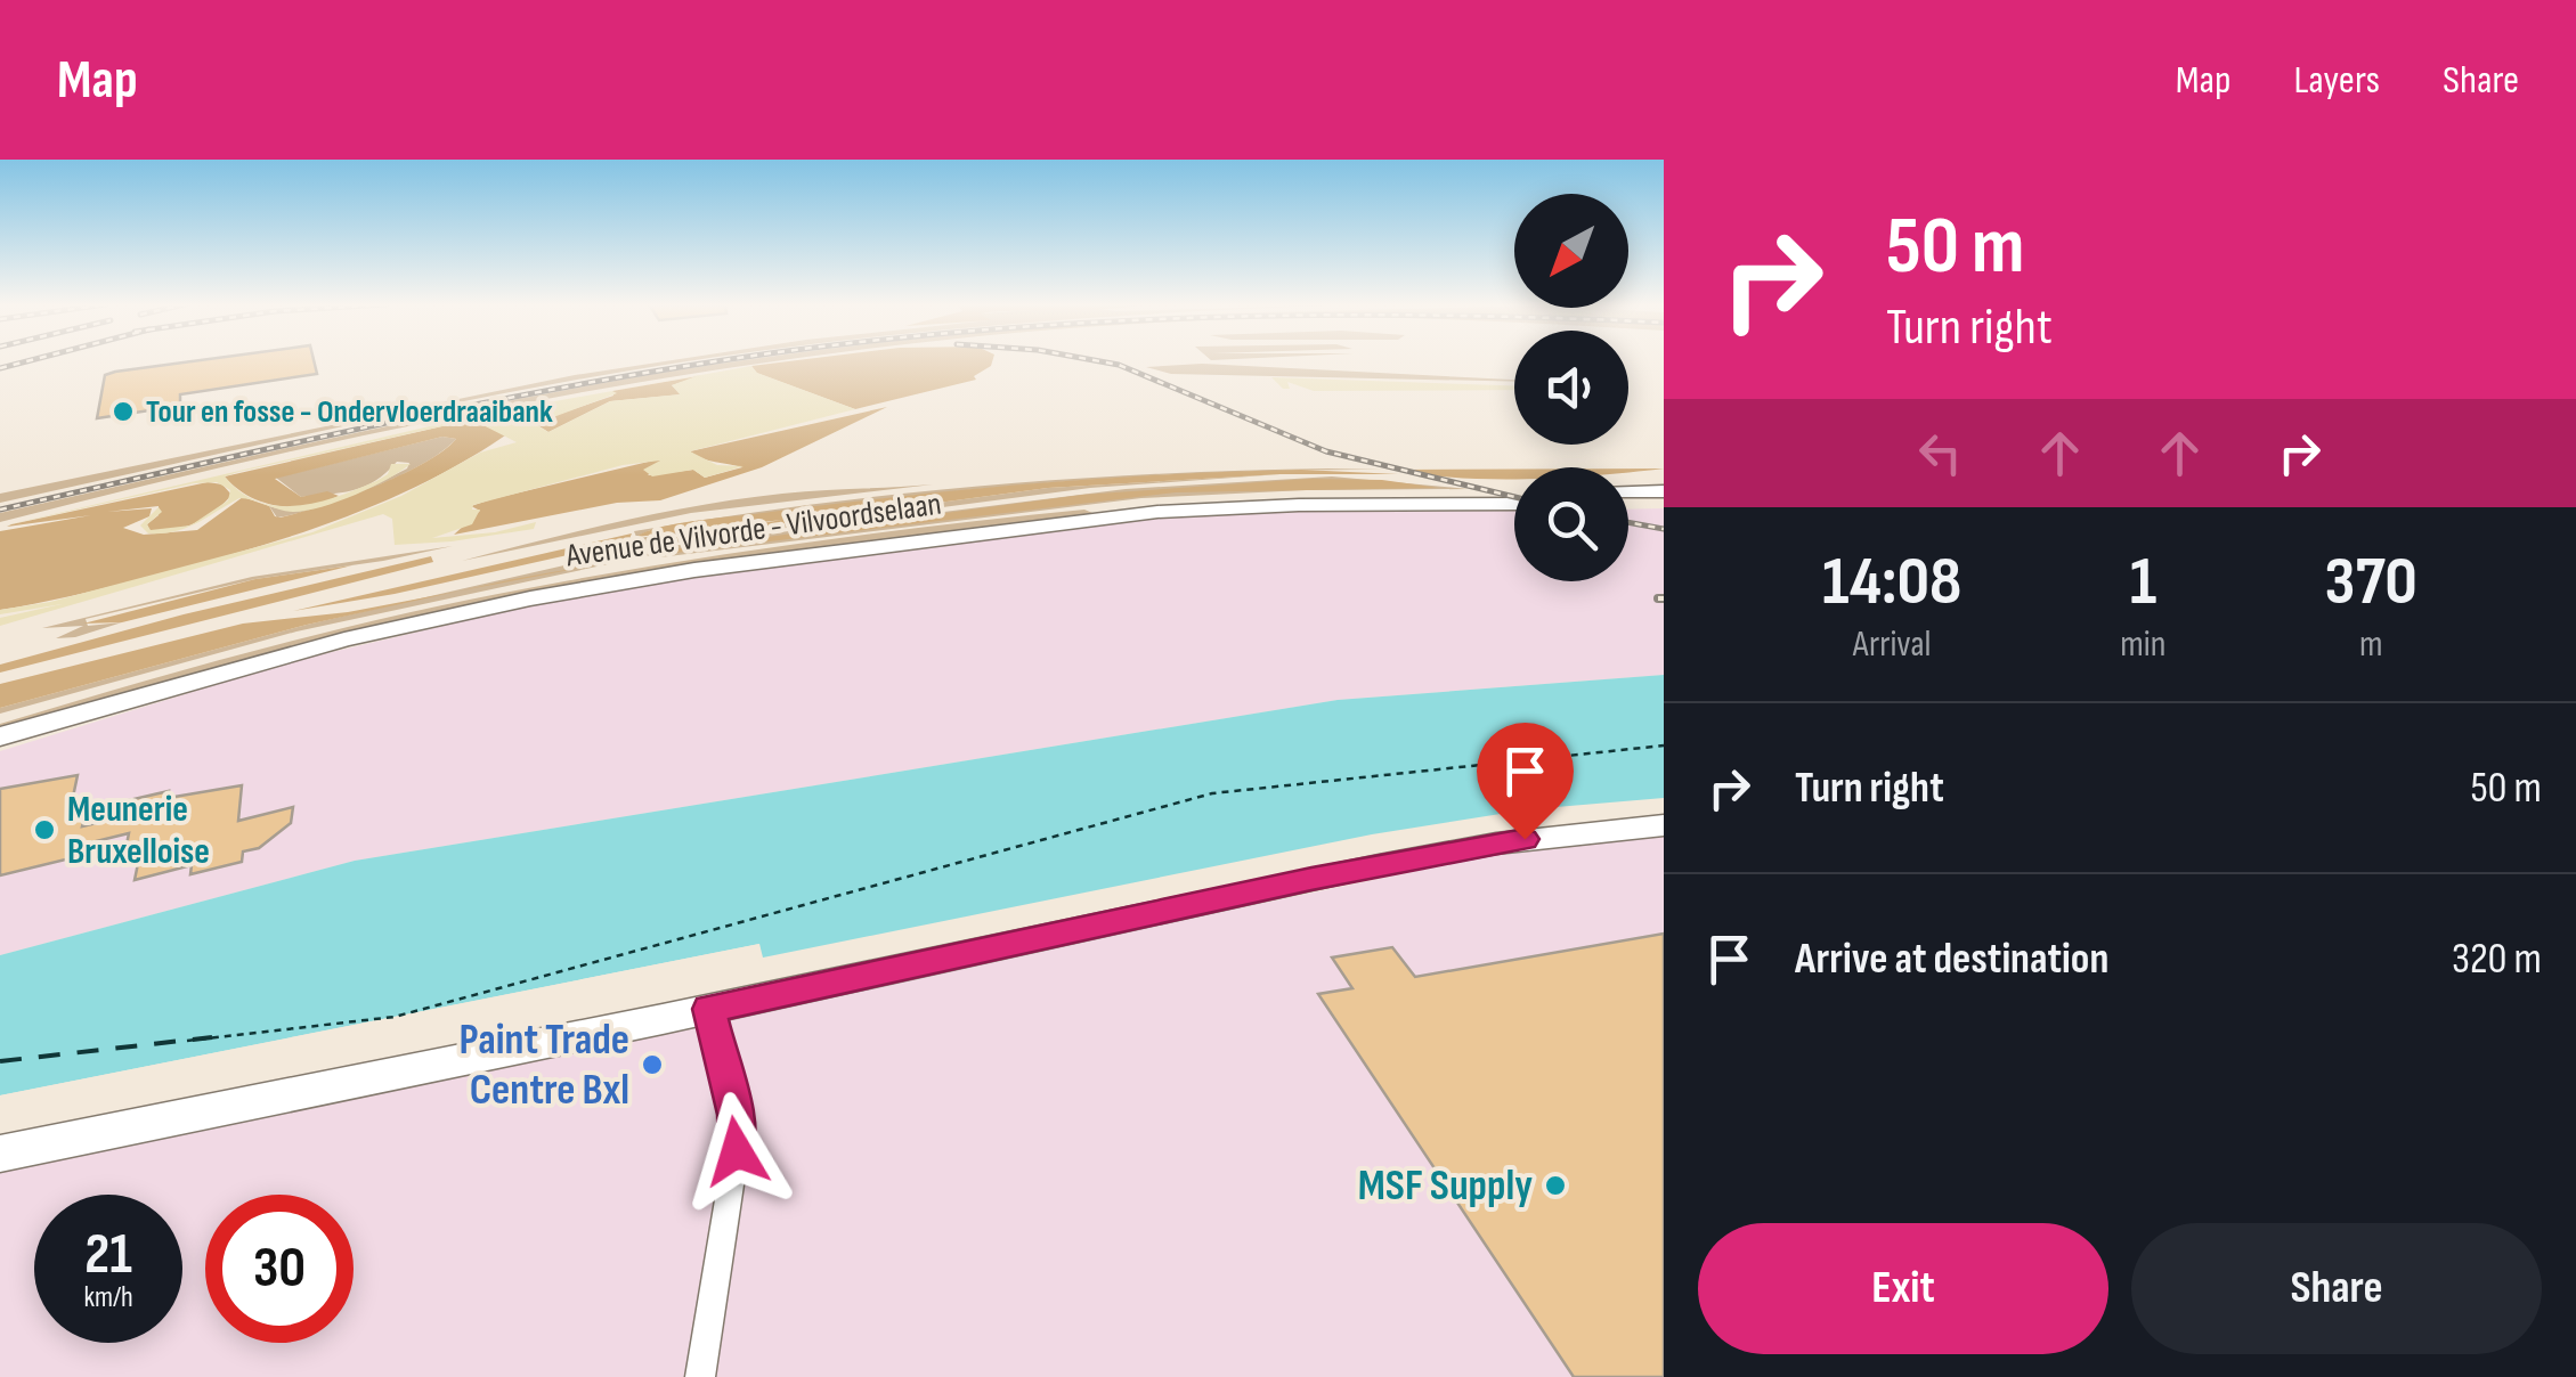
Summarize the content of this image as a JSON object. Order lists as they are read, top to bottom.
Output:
{
  "streets": {
    "main road": ["Avenue de Vilvorde - Vilvoordselaan"]
  },
  "places": [
    "Tour en fosse - Ondervloerdraaibank",
    "Meunerie Bruxelloise",
    "Paint Trade Centre Bxl",
    "MSF Supply"
  ],
  "north": "bottom left",
  "page": {
    "header": "Map",
    "nav": ["Map", "Layers", "Share"],
    "turn": ["50 m", "Turn right"],
    "eta": [
      "14:08",
      "Arrival",
      "1",
      "min",
      "370",
      "m"
    ],
    "list": [
      {
        "name": "Turn right",
        "value": "50 m"
      },
      {
        "name": "Arrive at destination",
        "value": "320 m"
      }
    ],
    "speed": "21 km/h",
    "limit": "30",
    "buttons": ["Exit", "Share"]
  }
}
